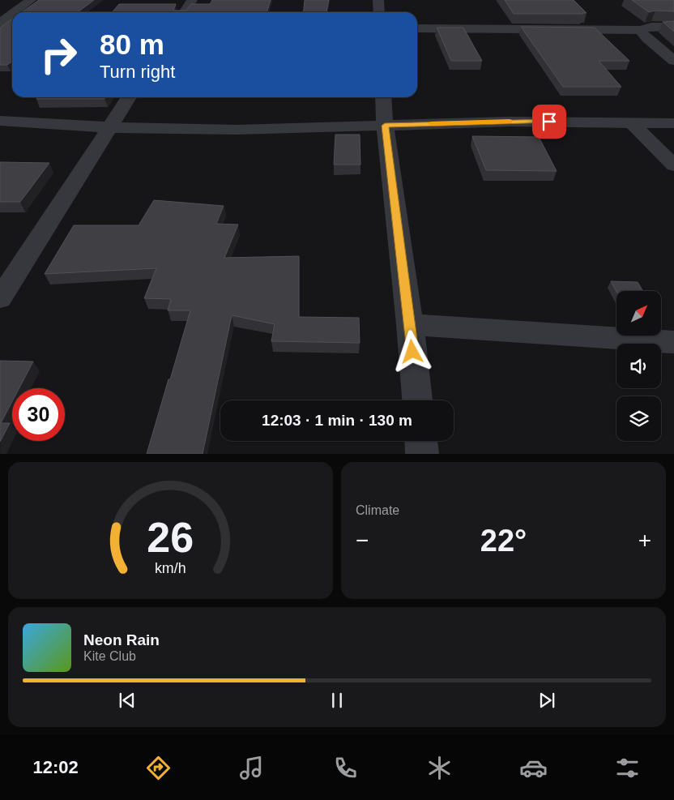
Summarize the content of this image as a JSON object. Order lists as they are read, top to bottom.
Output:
{
  "north": "top right",
  "page": {
    "turn": ["80 m", "Turn right"],
    "limit": "30",
    "trip": "12:03 · 1 min · 130 m",
    "tile": "Climate",
    "heat": ["−", "22°", "+"],
    "song": ["Neon Rain", "Kite Club"],
    "tabs": "12:02",
    "gauge": ["26", "km/h"]
  }
}
